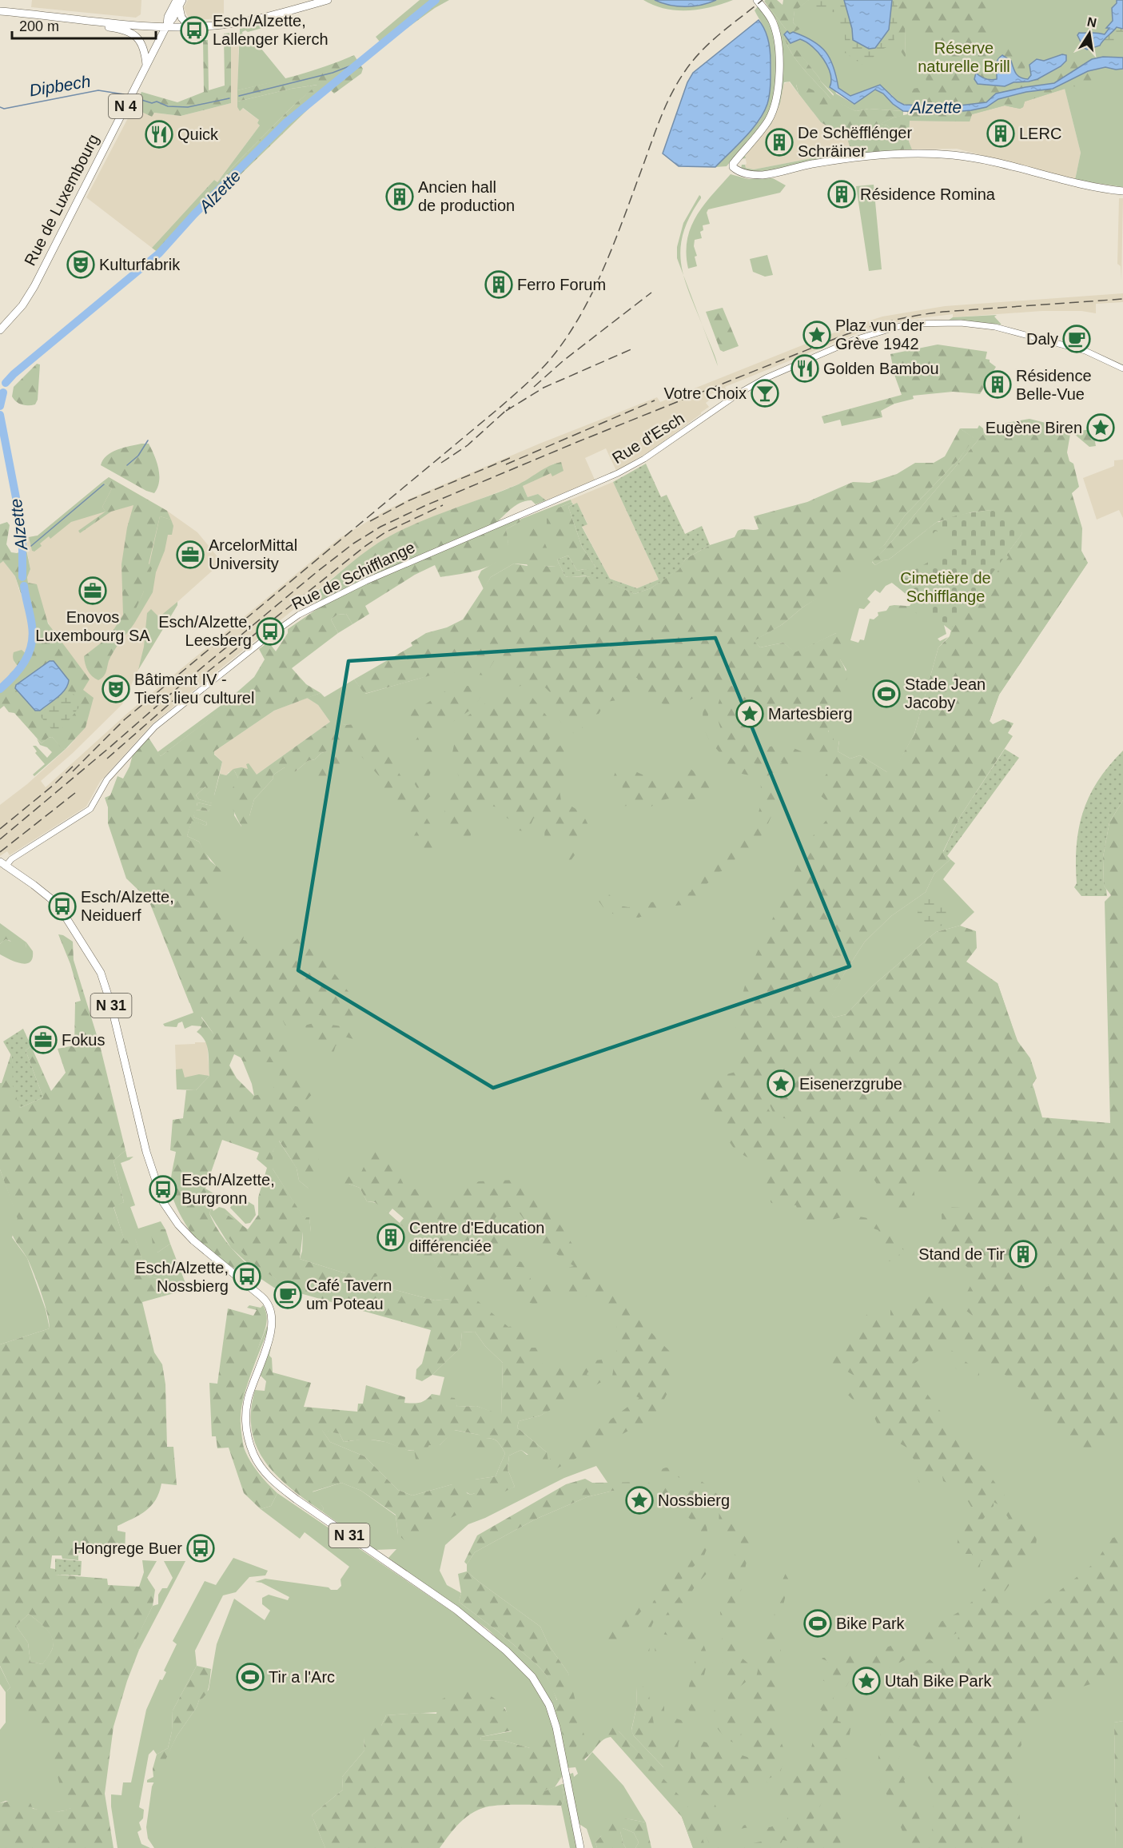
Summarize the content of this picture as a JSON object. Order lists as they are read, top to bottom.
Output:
{
  "streets": {
    "main road": ["N 4", "Rue de Luxembourg", "N 31"],
    "street": ["Rue d'Esch", "Rue de Schifflange"]
  },
  "crossings": [
    ["Rue d'Esch", "Rue de Schifflange"],
    ["Rue de Schifflange", "N 31"]
  ],
  "water": ["Dipbech", "Alzette"],
  "parks": ["Réserve naturelle Brill", "Cimetière de Schifflange"],
  "places": {
    "bus stop": [
      "Esch/Alzette, Lallenger Kierch",
      "Esch/Alzette, Leesberg",
      "Esch/Alzette, Neiduerf",
      "Esch/Alzette, Burgronn",
      "Esch/Alzette, Nossbierg",
      "Hongrege Buer"
    ],
    "building": [
      "LERC",
      "De Schëfflénger Schräiner",
      "Résidence Romina",
      "Ancien hall de production",
      "Ferro Forum",
      "Résidence Belle-Vue",
      "Centre d'Education différenciée",
      "Stand de Tir"
    ],
    "restaurant": ["Quick", "Golden Bambou"],
    "theatre": ["Kulturfabrik", "Bâtiment IV - Tiers lieu culturel"],
    "place": [
      "Plaz vun der Grève 1942",
      "Eugène Biren",
      "Martesbierg",
      "Eisenerzgrube",
      "Nossbierg",
      "Utah Bike Park"
    ],
    "cafe": ["Daly", "Café Tavern um Poteau"],
    "bar": ["Votre Choix"],
    "office": ["ArcelorMittal University", "Enovos Luxembourg SA", "Fokus"],
    "sports": ["Stade Jean Jacoby", "Bike Park", "Tir a l'Arc"]
  },
  "scale_bar": "200 m",
  "north": "top"
}
